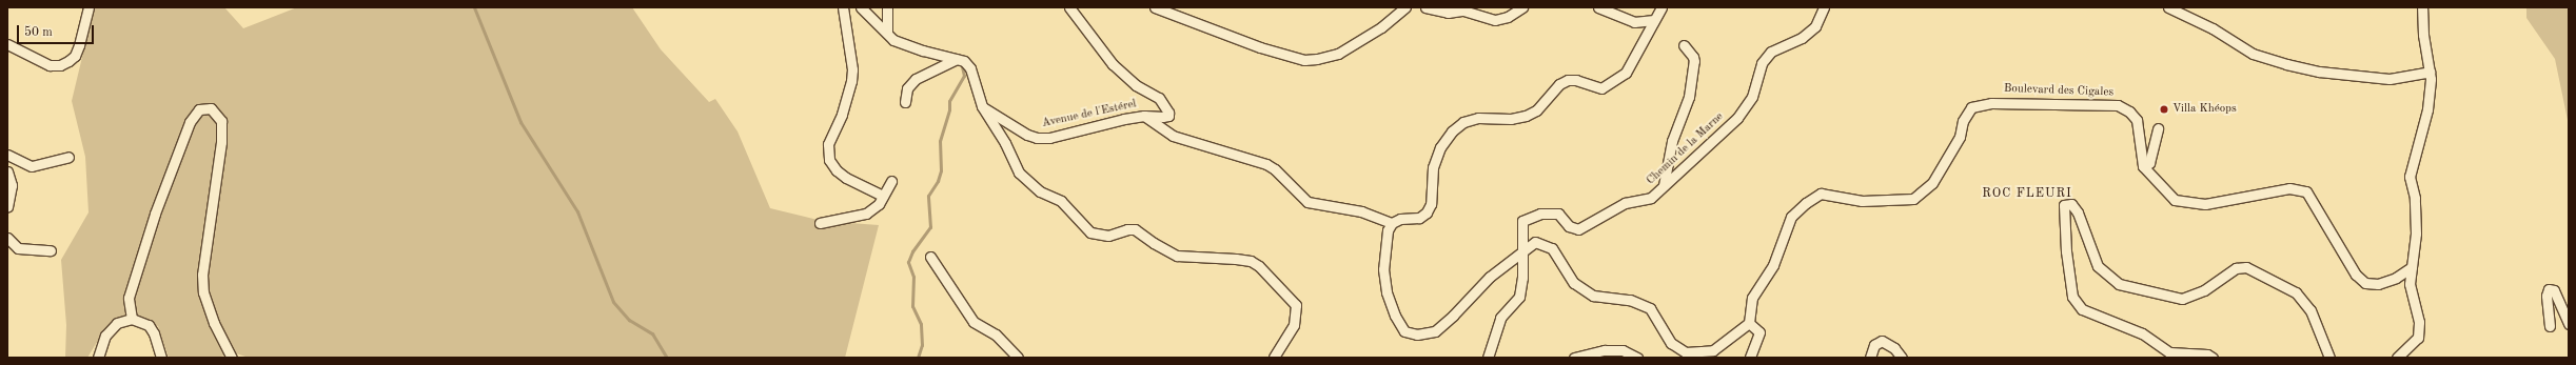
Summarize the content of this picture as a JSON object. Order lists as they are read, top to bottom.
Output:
{
  "streets": {
    "street": ["Boulevard des Cigales", "Avenue de l'Estérel", "Chemin de la Marne"]
  },
  "districts": ["ROC FLEURI"],
  "places": ["Villa Khéops"],
  "scale_bar": "50 m"
}
